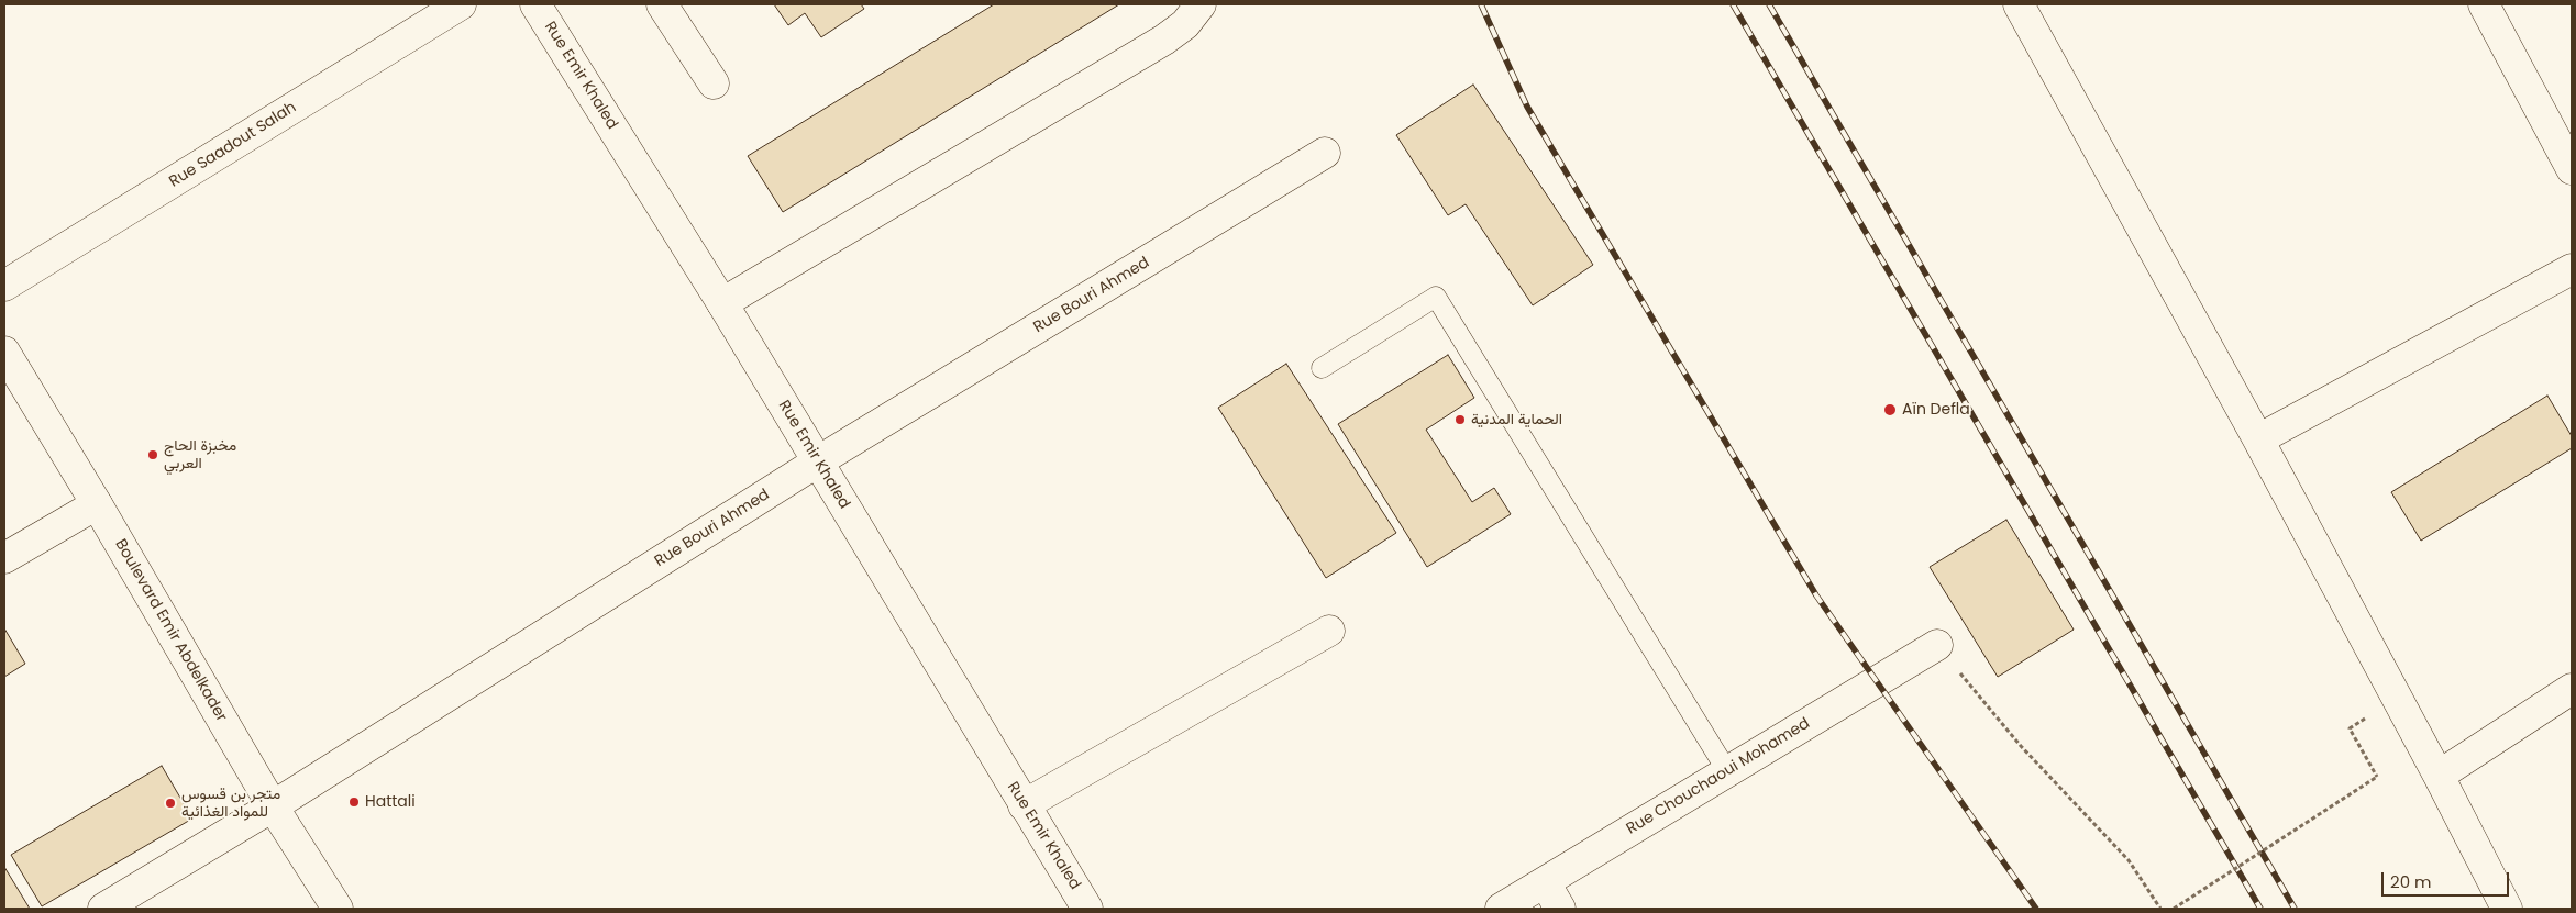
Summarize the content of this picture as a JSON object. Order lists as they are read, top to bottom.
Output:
{
  "streets": {
    "street": [
      "Rue Emir Khaled",
      "Rue Saadout Salah",
      "Rue Bouri Ahmed",
      "Boulevard Emir Abdelkader",
      "Rue Chouchaoui Mohamed"
    ]
  },
  "crossings": [
    ["Rue Emir Khaled", "Rue Bouri Ahmed"],
    ["Rue Bouri Ahmed", "Boulevard Emir Abdelkader"]
  ],
  "places": [
    "Aïn Defla",
    "الحماية المدنية",
    "مخبزة الحاج العربي",
    "Hattali",
    "متجر بن قسوس للمواد الغذائية"
  ],
  "scale_bar": "20 m"
}
